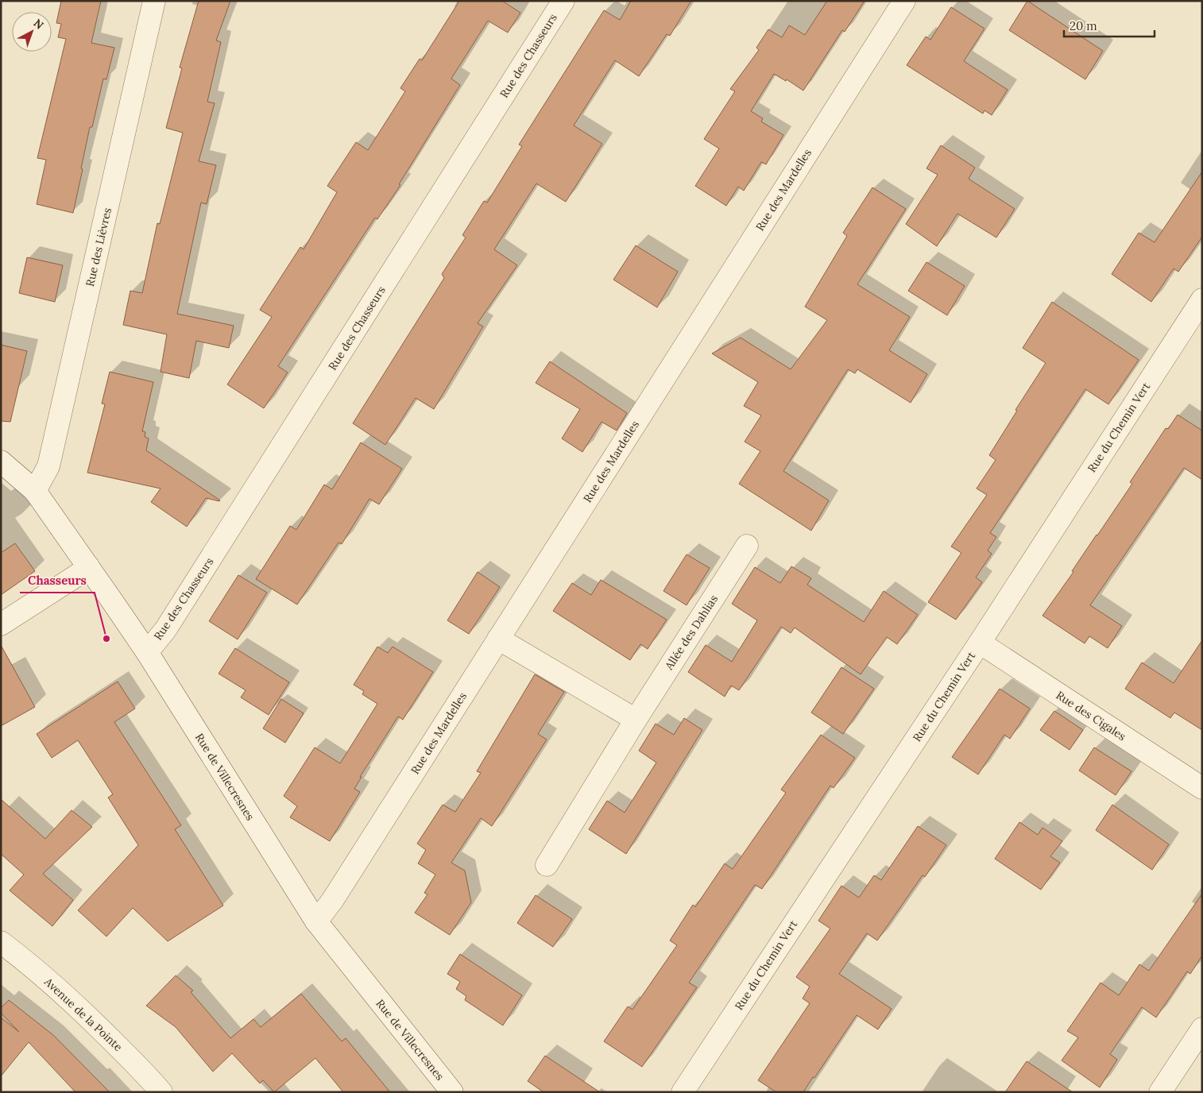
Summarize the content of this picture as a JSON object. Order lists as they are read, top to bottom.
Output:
{
  "streets": {
    "street": [
      "Rue des Chasseurs",
      "Rue des Mardelles",
      "Rue des Lièvres",
      "Rue du Chemin Vert",
      "Allée des Dahlias",
      "Rue des Cigales",
      "Rue de Villecresnes",
      "Avenue de la Pointe"
    ]
  },
  "crossings": [
    ["Rue des Chasseurs", "Rue de Villecresnes"],
    ["Rue des Mardelles", "Rue de Villecresnes"],
    ["Rue des Lièvres", "Rue de Villecresnes"],
    ["Rue du Chemin Vert", "Rue des Cigales"]
  ],
  "places": ["Chasseurs"],
  "scale_bar": "20 m",
  "north": "top right"
}
